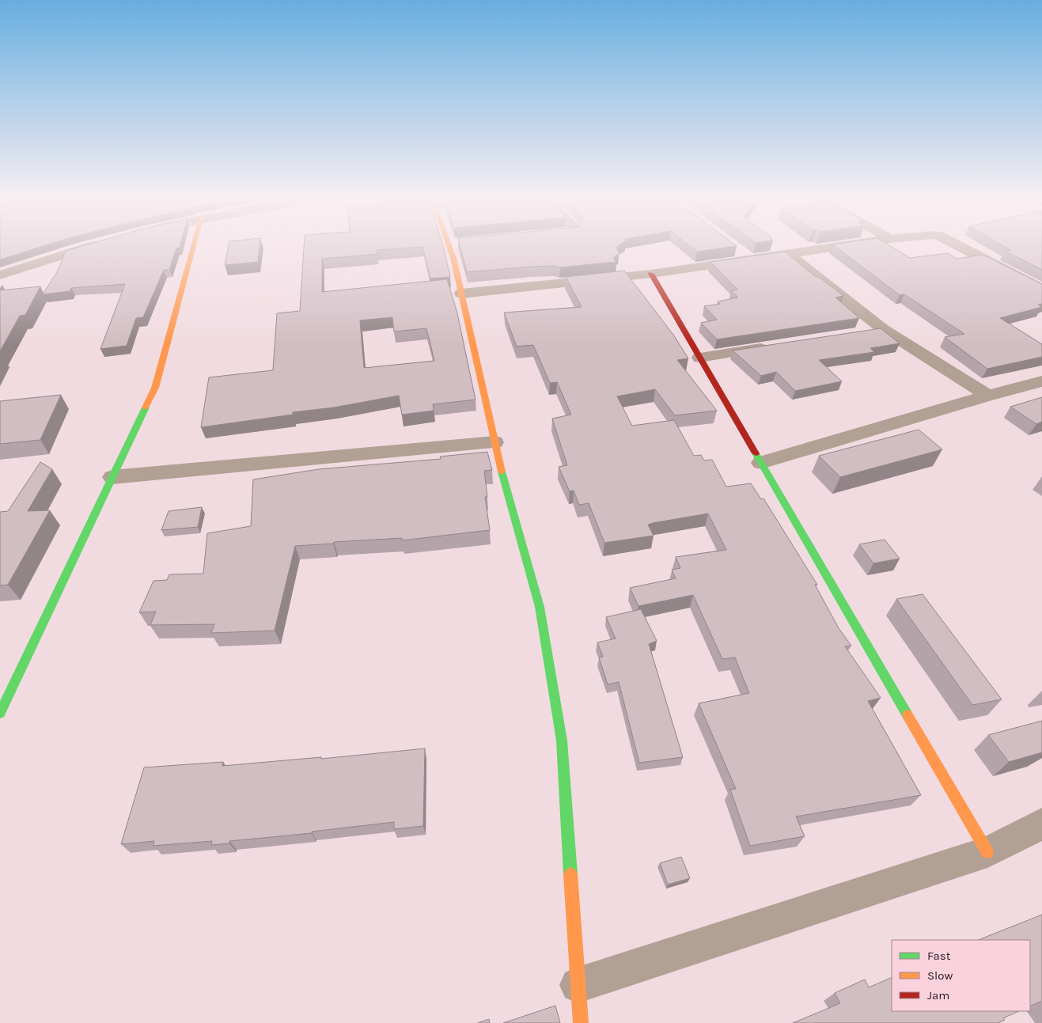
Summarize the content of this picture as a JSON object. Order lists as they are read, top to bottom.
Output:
{
  "legend": ["Fast", "Slow", "Jam"]
}
